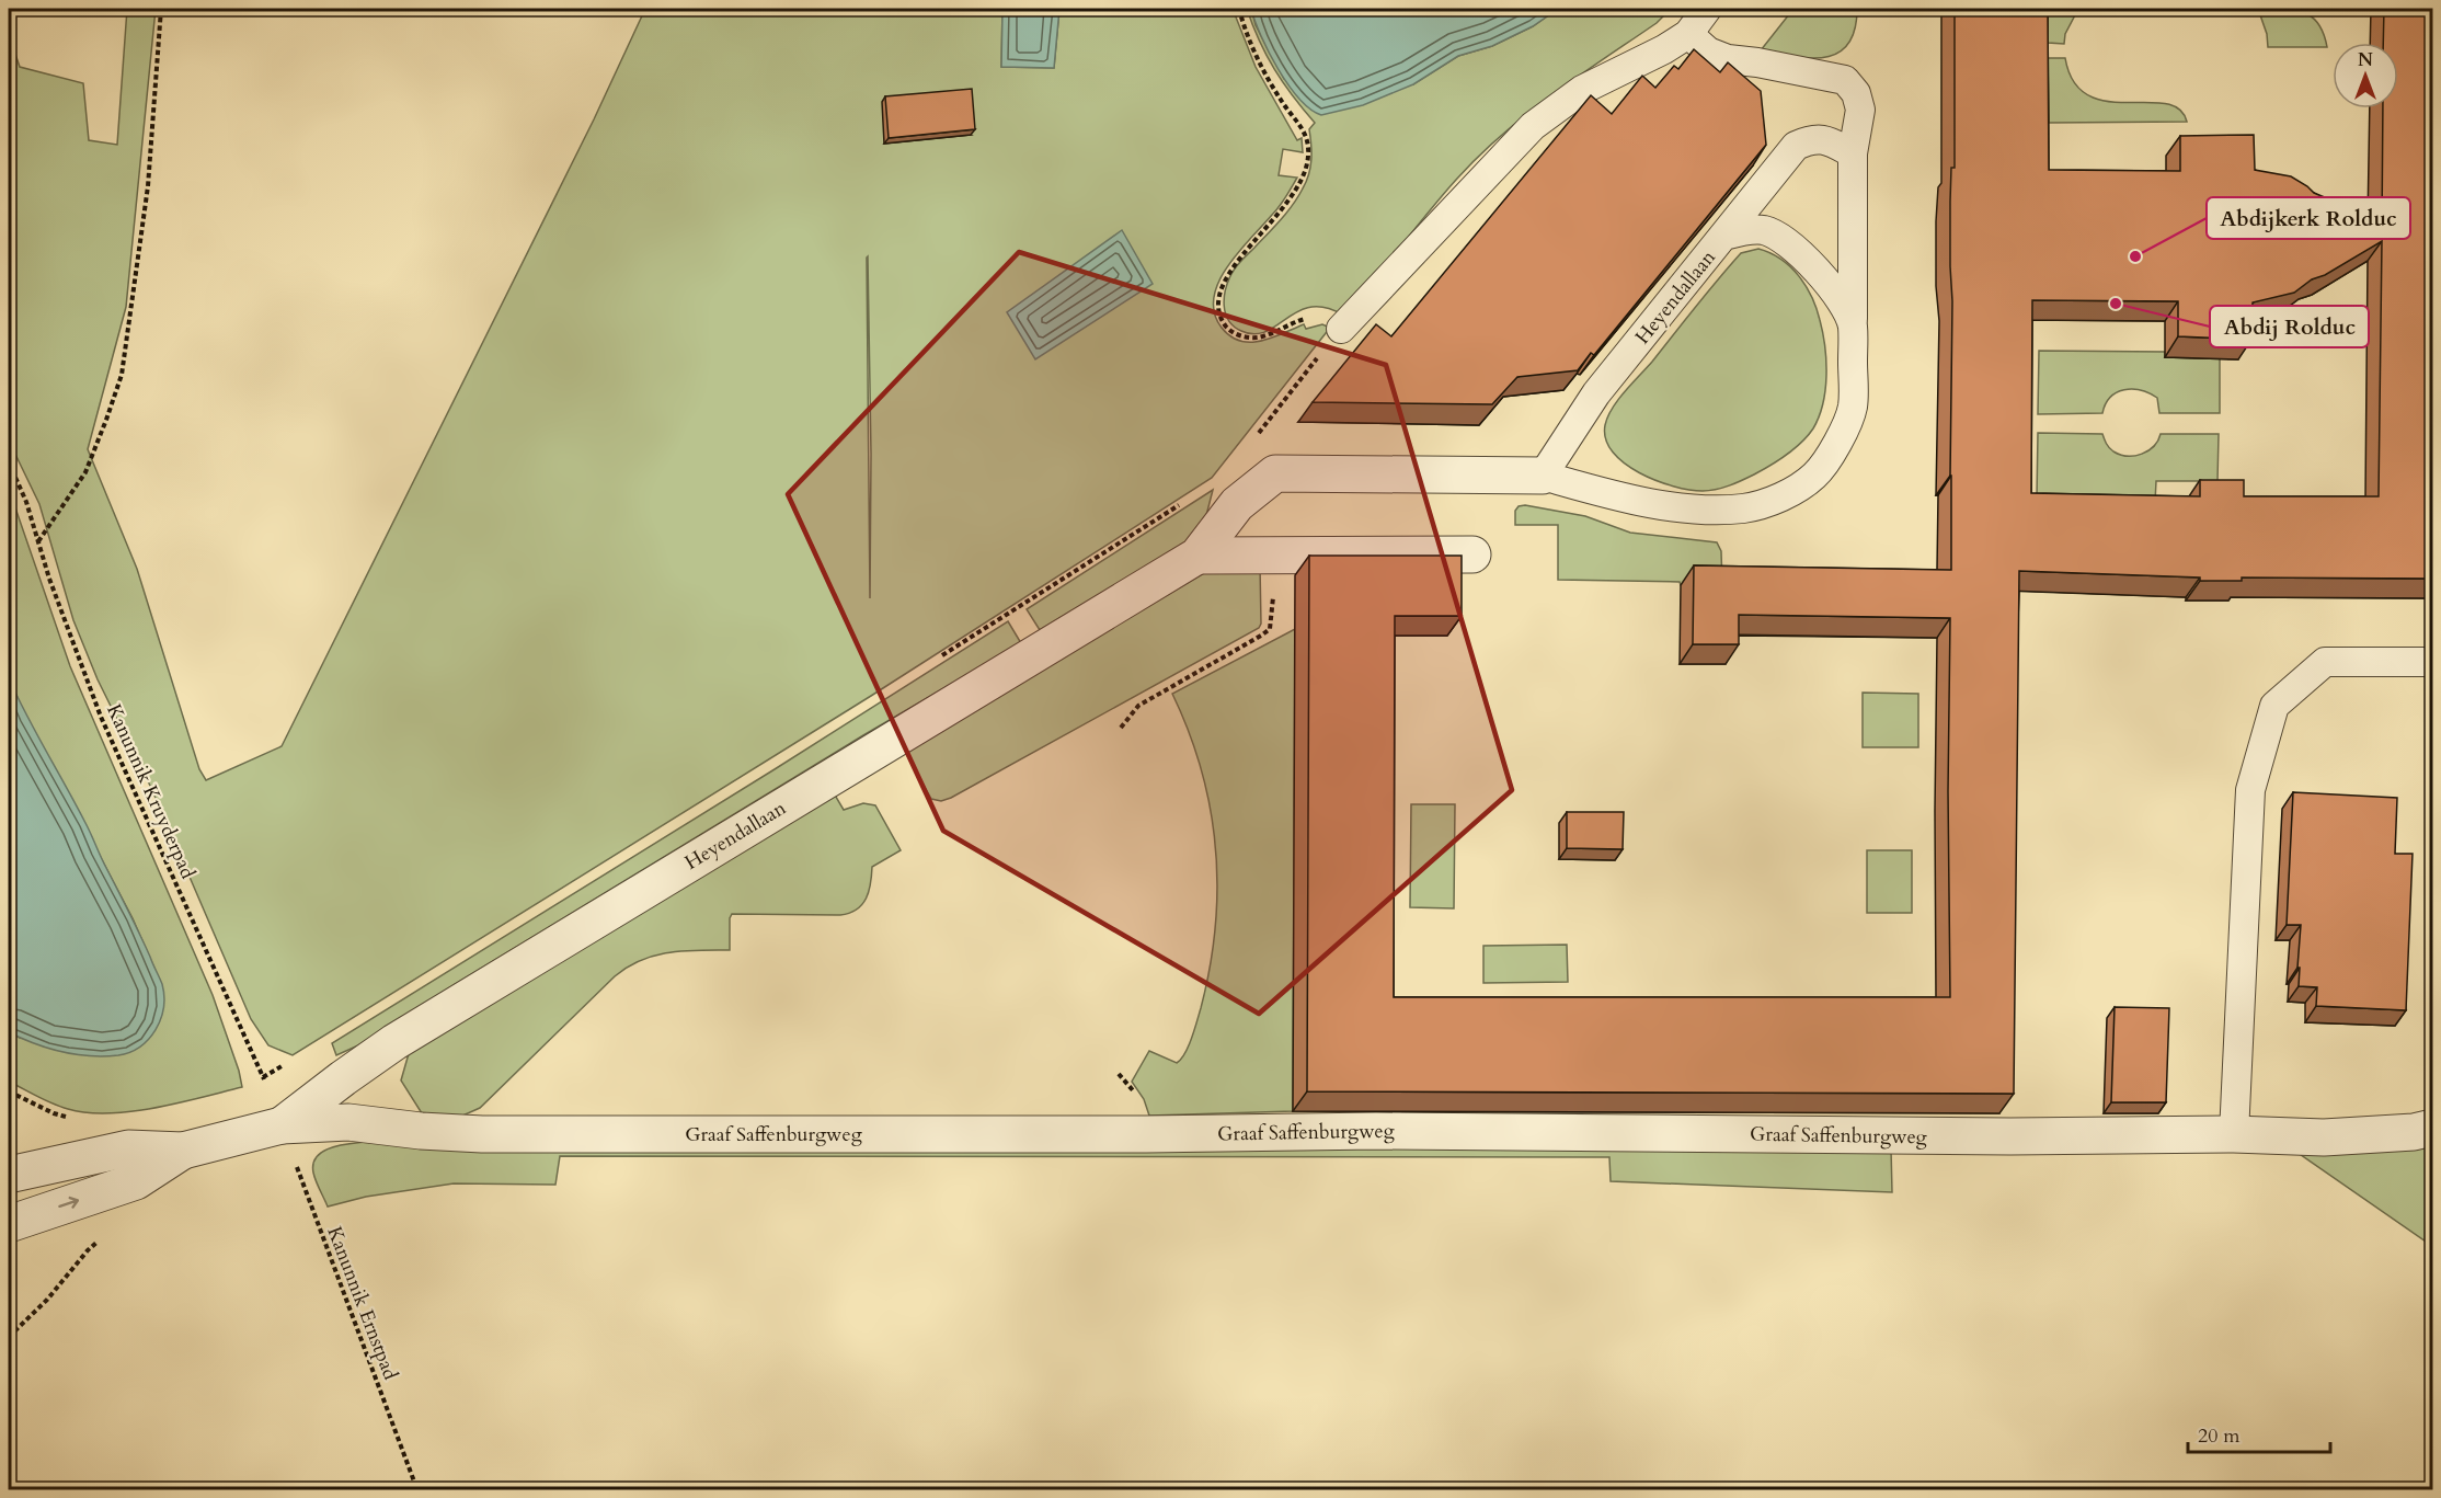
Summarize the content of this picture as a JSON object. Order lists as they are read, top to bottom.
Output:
{
  "streets": {
    "street": ["Heyendallaan", "Graaf Saffenburgweg"],
    "path": ["Kanunnik Kruyderpad", "Kanunnik Ernstpad"]
  },
  "crossings": [
    ["Heyendallaan", "Kanunnik Kruyderpad"],
    ["Heyendallaan", "Graaf Saffenburgweg"],
    ["Heyendallaan", "Kanunnik Ernstpad"],
    ["Kanunnik Kruyderpad", "Graaf Saffenburgweg"],
    ["Kanunnik Kruyderpad", "Kanunnik Ernstpad"],
    ["Graaf Saffenburgweg", "Kanunnik Ernstpad"]
  ],
  "places": ["Abdijkerk Rolduc", "Abdij Rolduc"],
  "scale_bar": "20 m",
  "north": "top"
}
